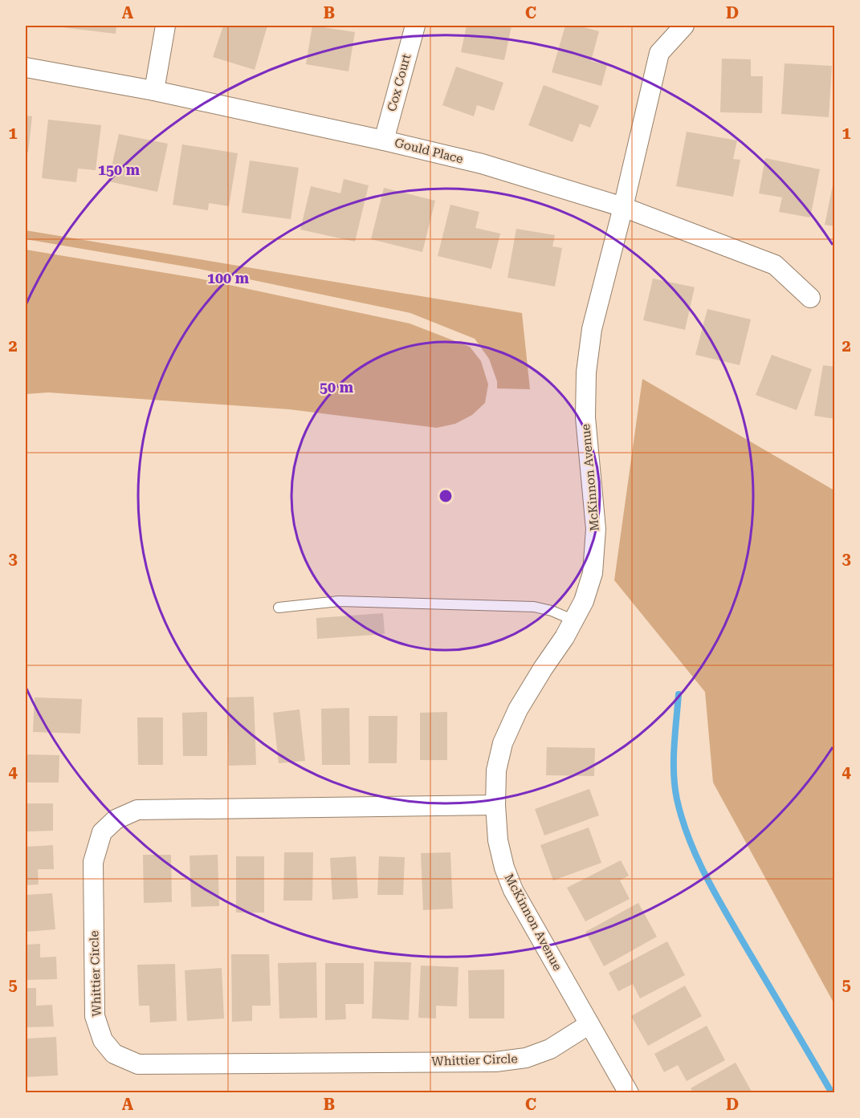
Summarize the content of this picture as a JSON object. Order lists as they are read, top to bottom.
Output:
{
  "streets": {
    "street": [
      "Cox Court",
      "Gould Place",
      "McKinnon Avenue",
      "Whittier Circle"
    ]
  },
  "crossings": [
    ["Cox Court", "Gould Place"],
    ["Gould Place", "McKinnon Avenue"],
    ["McKinnon Avenue", "Whittier Circle"]
  ],
  "grid": {
    "columns": [
      "A",
      "B",
      "C",
      "D"
    ],
    "rows": [
      "1",
      "2",
      "3",
      "4",
      "5"
    ]
  },
  "rings": ["150 m", "100 m", "50 m"]
}
